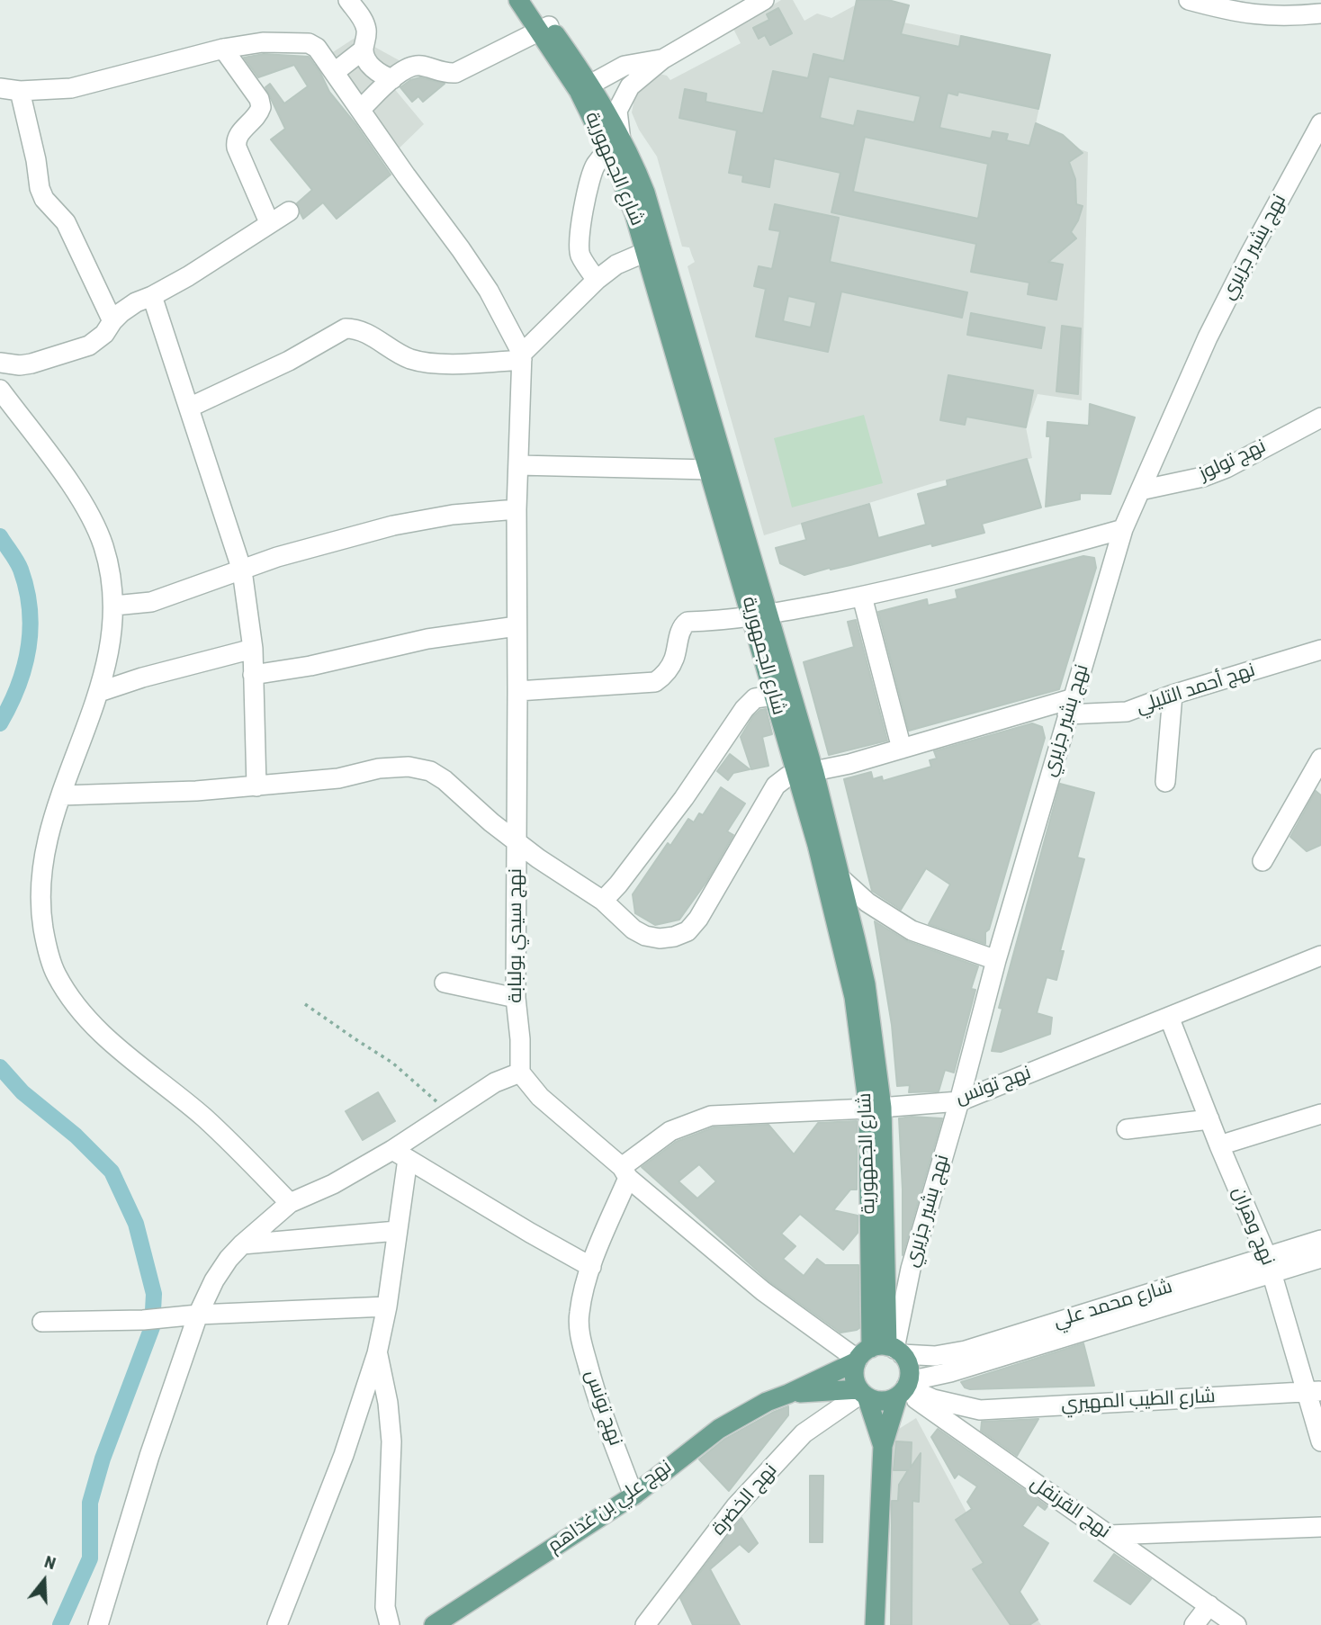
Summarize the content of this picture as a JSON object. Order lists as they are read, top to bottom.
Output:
{
  "streets": {
    "main road": ["شارع الجمهورية", "نهج علي بن غذاهم"],
    "street": [
      "نهج بشير جزيري",
      "نهج تولوز",
      "نهج أحمد التليلي",
      "نهج سيدي بولبابة",
      "نهج تونس",
      "نهج وهران",
      "شارع محمد علي",
      "شارع الطيب المهيري",
      "نهج الخضرة",
      "نهج القرنفل"
    ]
  },
  "crossings": [
    ["شارع الجمهورية", "نهج بشير جزيري"],
    ["شارع الجمهورية", "نهج أحمد التليلي"],
    ["شارع الجمهورية", "نهج تونس"],
    ["شارع الجمهورية", "شارع محمد علي"],
    ["شارع الجمهورية", "شارع الطيب المهيري"],
    ["شارع الجمهورية", "نهج الخضرة"],
    ["شارع الجمهورية", "نهج علي بن غذاهم"],
    ["شارع الجمهورية", "نهج القرنفل"],
    ["نهج بشير جزيري", "نهج تولوز"],
    ["نهج بشير جزيري", "نهج أحمد التليلي"],
    ["نهج بشير جزيري", "نهج تونس"],
    ["نهج بشير جزيري", "شارع محمد علي"],
    ["نهج بشير جزيري", "شارع الطيب المهيري"],
    ["نهج بشير جزيري", "نهج الخضرة"],
    ["نهج بشير جزيري", "نهج علي بن غذاهم"],
    ["نهج بشير جزيري", "نهج القرنفل"],
    ["نهج تونس", "نهج وهران"],
    ["نهج تونس", "نهج علي بن غذاهم"],
    ["نهج وهران", "شارع محمد علي"],
    ["نهج وهران", "شارع الطيب المهيري"],
    ["شارع محمد علي", "شارع الطيب المهيري"],
    ["شارع محمد علي", "نهج الخضرة"],
    ["شارع محمد علي", "نهج علي بن غذاهم"],
    ["شارع محمد علي", "نهج القرنفل"],
    ["شارع الطيب المهيري", "نهج الخضرة"],
    ["شارع الطيب المهيري", "نهج علي بن غذاهم"],
    ["شارع الطيب المهيري", "نهج القرنفل"],
    ["نهج الخضرة", "نهج علي بن غذاهم"],
    ["نهج الخضرة", "نهج القرنفل"],
    ["نهج علي بن غذاهم", "نهج القرنفل"]
  ],
  "north": "top"
}
